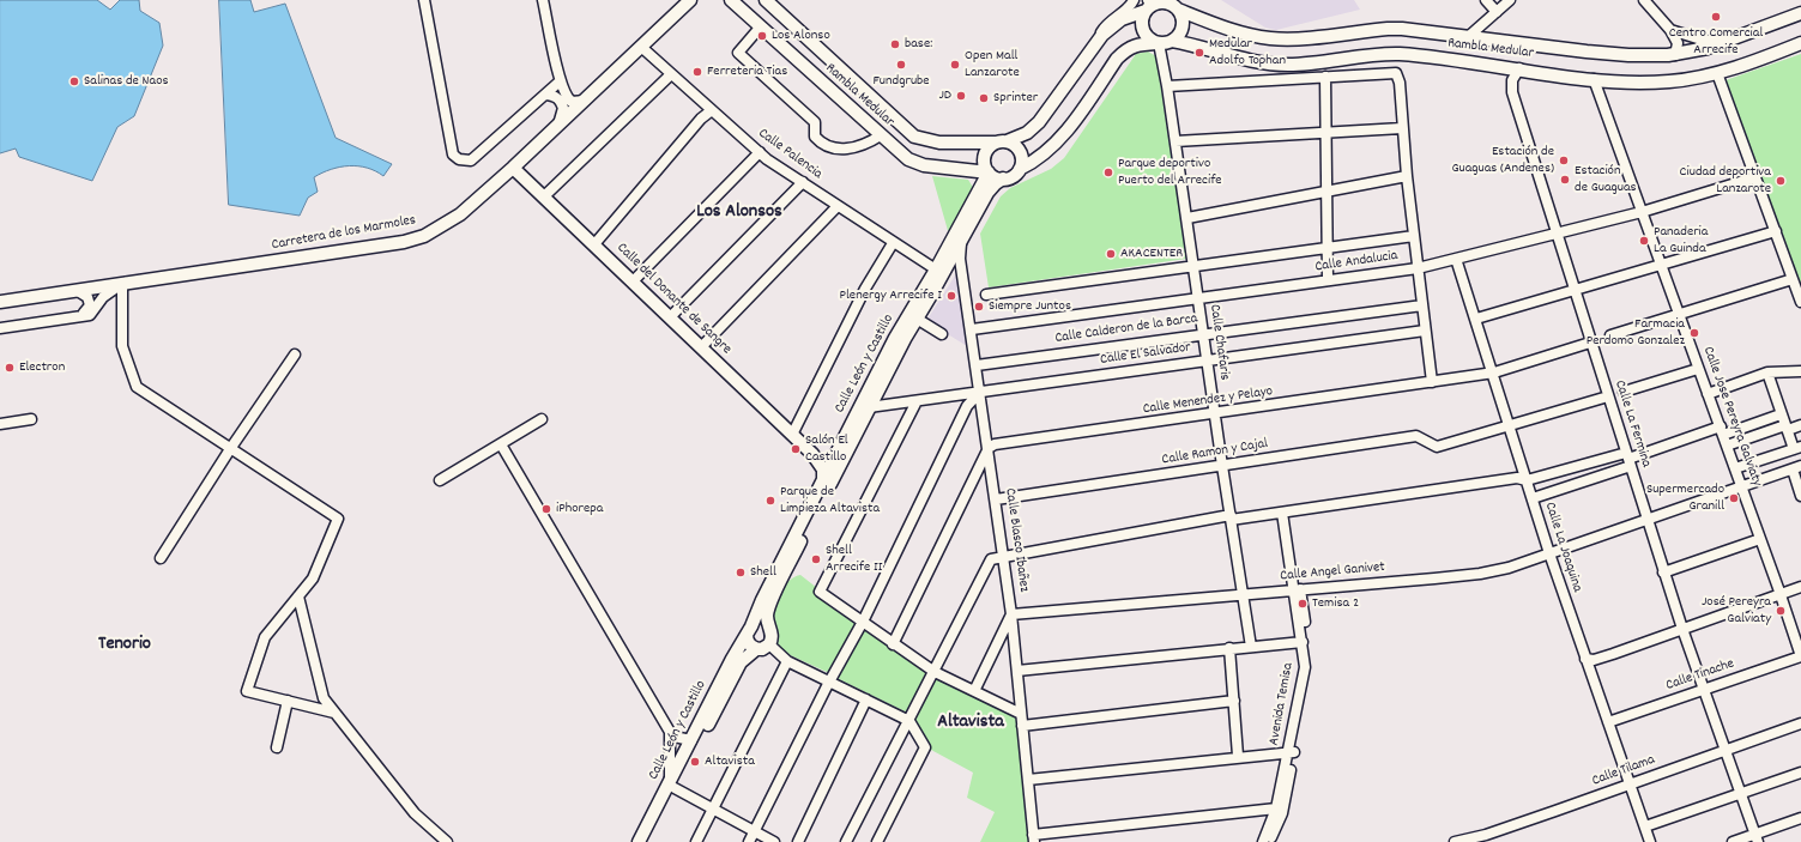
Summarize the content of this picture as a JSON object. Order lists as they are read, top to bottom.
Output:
{
  "streets": {
    "main road": [
      "Rambla Medular",
      "Carretera de los Marmoles",
      "Calle del Donante de Sangre",
      "Calle León y Castillo"
    ],
    "street": [
      "Calle Palencia",
      "Calle Andalucia",
      "Calle Calderon de la Barca",
      "Calle Chafaris",
      "Calle El Salvador",
      "Calle Menendez y Pelayo",
      "Calle Jose Pereyra Galviaty",
      "Calle La Fermina",
      "Calle Ramon y Cajal",
      "Calle Blasco Ibañez",
      "Calle La Joaquina",
      "Calle Angel Ganivet",
      "Calle Tinache",
      "Avenida Temisa",
      "Calle Tilama"
    ]
  },
  "crossings": [
    ["Rambla Medular", "Calle Chafaris"],
    ["Rambla Medular", "Calle León y Castillo"],
    ["Rambla Medular", "Calle Jose Pereyra Galviaty"],
    ["Rambla Medular", "Calle La Fermina"],
    ["Calle Palencia", "Carretera de los Marmoles"],
    ["Calle Palencia", "Calle León y Castillo"],
    ["Carretera de los Marmoles", "Calle del Donante de Sangre"],
    ["Calle Andalucia", "Calle Chafaris"],
    ["Calle Andalucia", "Calle Jose Pereyra Galviaty"],
    ["Calle Andalucia", "Calle La Fermina"],
    ["Calle Andalucia", "Calle Blasco Ibañez"],
    ["Calle Andalucia", "Calle La Joaquina"],
    ["Calle del Donante de Sangre", "Calle León y Castillo"],
    ["Calle Calderon de la Barca", "Calle Chafaris"],
    ["Calle Calderon de la Barca", "Calle Blasco Ibañez"],
    ["Calle Chafaris", "Calle El Salvador"],
    ["Calle Chafaris", "Calle Menendez y Pelayo"],
    ["Calle Chafaris", "Calle Ramon y Cajal"],
    ["Calle Chafaris", "Calle Angel Ganivet"],
    ["Calle El Salvador", "Calle León y Castillo"],
    ["Calle El Salvador", "Calle Blasco Ibañez"],
    ["Calle León y Castillo", "Calle Blasco Ibañez"],
    ["Calle Menendez y Pelayo", "Calle La Fermina"],
    ["Calle Menendez y Pelayo", "Calle Blasco Ibañez"],
    ["Calle Menendez y Pelayo", "Calle La Joaquina"],
    ["Calle Jose Pereyra Galviaty", "Calle Angel Ganivet"],
    ["Calle Jose Pereyra Galviaty", "Calle Tinache"],
    ["Calle La Fermina", "Calle Angel Ganivet"],
    ["Calle La Fermina", "Calle Tinache"],
    ["Calle La Fermina", "Calle Tilama"],
    ["Calle Ramon y Cajal", "Calle Blasco Ibañez"],
    ["Calle Ramon y Cajal", "Calle La Joaquina"],
    ["Calle Blasco Ibañez", "Calle Angel Ganivet"],
    ["Calle La Joaquina", "Calle Angel Ganivet"],
    ["Calle La Joaquina", "Calle Tinache"],
    ["Calle La Joaquina", "Calle Tilama"],
    ["Calle Angel Ganivet", "Avenida Temisa"]
  ],
  "districts": ["Los Alonsos", "Tenorio", "Altavista"],
  "places": [
    "Centro Comercial Arrecife",
    "Los Alonso",
    "base:",
    "Medular Adolfo Tophan",
    "Fundgrube",
    "Open Mall Lanzarote",
    "Ferreteria Tias",
    "Salinas de Naos",
    "JD",
    "Sprinter",
    "Estación de Guaguas (Andenes)",
    "Parque deportivo Puerto del Arrecife",
    "Estación de Guaguas",
    "Ciudad deportiva Lanzarote",
    "Panaderia La Guinda",
    "AKACENTER",
    "Plenergy Arrecife I",
    "Siempre Juntos",
    "Farmacia Perdomo Gonzalez",
    "Electron",
    "Salón El Castillo",
    "Supermercado Granill",
    "Parque de Limpieza Altavista",
    "iPhorepa",
    "Shell Arrecife II",
    "Shell",
    "Temisa 2",
    "José Pereyra Galviaty",
    "Altavista"
  ]
}
